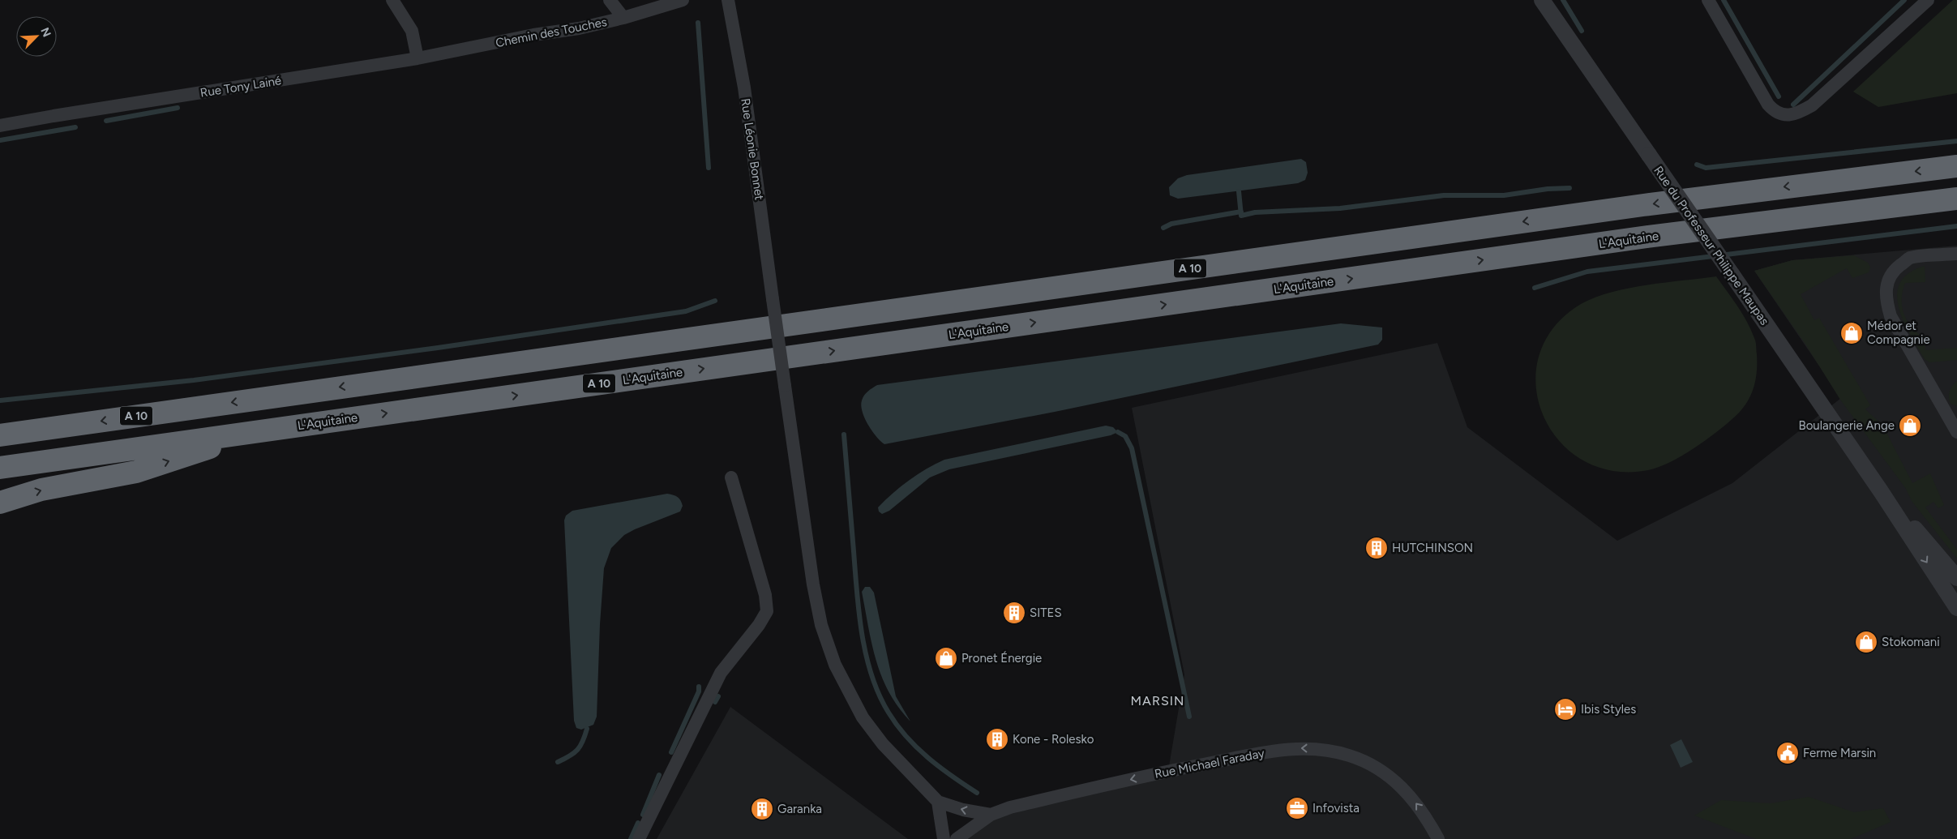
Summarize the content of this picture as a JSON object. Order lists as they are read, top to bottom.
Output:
{
  "streets": {
    "highway": ["L'Aquitaine", "A 10"],
    "street": [
      "Chemin des Touches",
      "Rue Tony Lainé",
      "Rue Léonie Bonnet",
      "Rue du Professeur Philippe Maupas",
      "Rue Michael Faraday"
    ]
  },
  "crossings": [
    ["Chemin des Touches", "Rue Tony Lainé"]
  ],
  "one_way": ["Rue Michael Faraday"],
  "districts": ["MARSIN"],
  "places": {
    "shop": [
      "Médor et Compagnie",
      "Boulangerie Ange",
      "Stokomani",
      "Pronet Énergie"
    ],
    "building": [
      "HUTCHINSON",
      "SITES",
      "Kone - Rolesko",
      "Garanka"
    ],
    "hotel": ["Ibis Styles"],
    "public building": ["Ferme Marsin"],
    "office": ["Infovista"]
  },
  "north": "top right"
}
